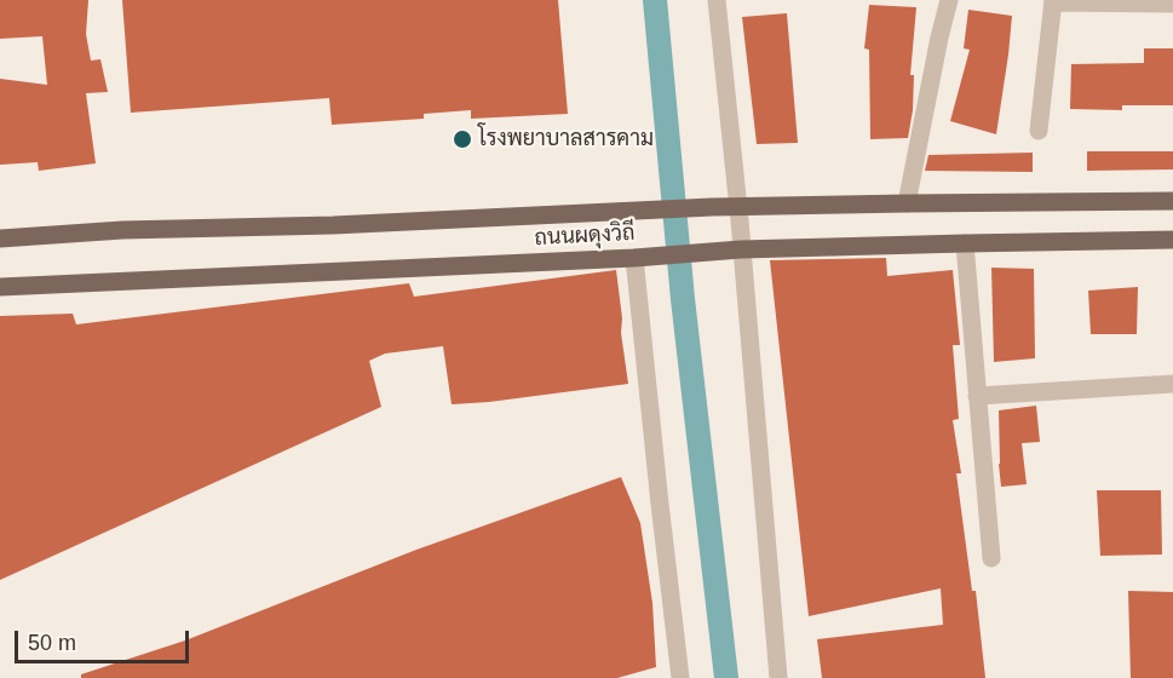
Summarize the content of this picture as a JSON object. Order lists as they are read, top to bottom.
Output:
{
  "streets": {
    "main road": ["ถนนผดุงวิถี"]
  },
  "places": ["โรงพยาบาลสารคาม"],
  "scale_bar": "50 m"
}
